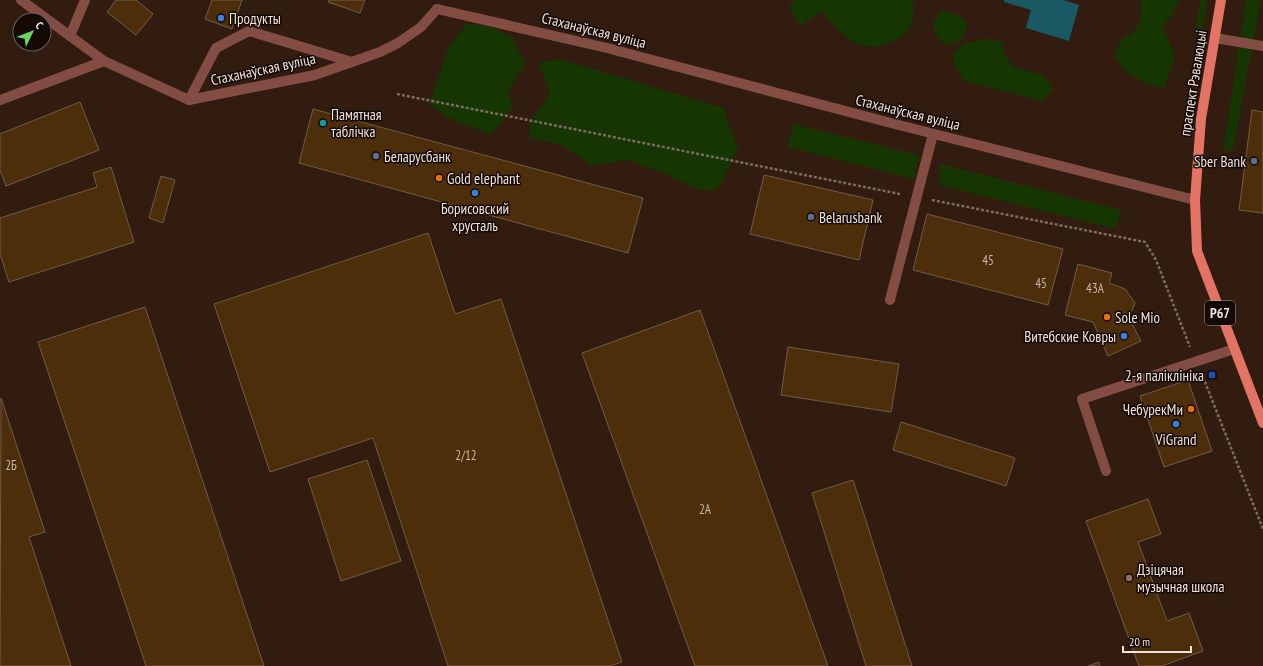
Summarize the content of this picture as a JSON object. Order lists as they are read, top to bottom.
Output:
{
  "streets": {
    "main road": ["праспект Рэвалюцыі", "Р67"],
    "street": ["Стаханаўская вуліца"]
  },
  "crossings": [
    ["Стаханаўская вуліца", "праспект Рэвалюцыі"]
  ],
  "places": {
    "other": [
      "Продукты",
      "Памятная таблічка",
      "Беларусбанк",
      "Sber Bank",
      "Gold elephant",
      "Борисовский хрусталь",
      "Belarusbank",
      "Sole Mio",
      "Витебские Ковры",
      "ЧебурекМи",
      "ViGrand",
      "Дзіцячая музычная школа"
    ],
    "transit": ["2-я паліклініка"]
  },
  "house_numbers": [
    "45",
    "45",
    "43А",
    "2/12",
    "2Б",
    "2А"
  ],
  "scale_bar": "20 m",
  "north": "top right"
}
